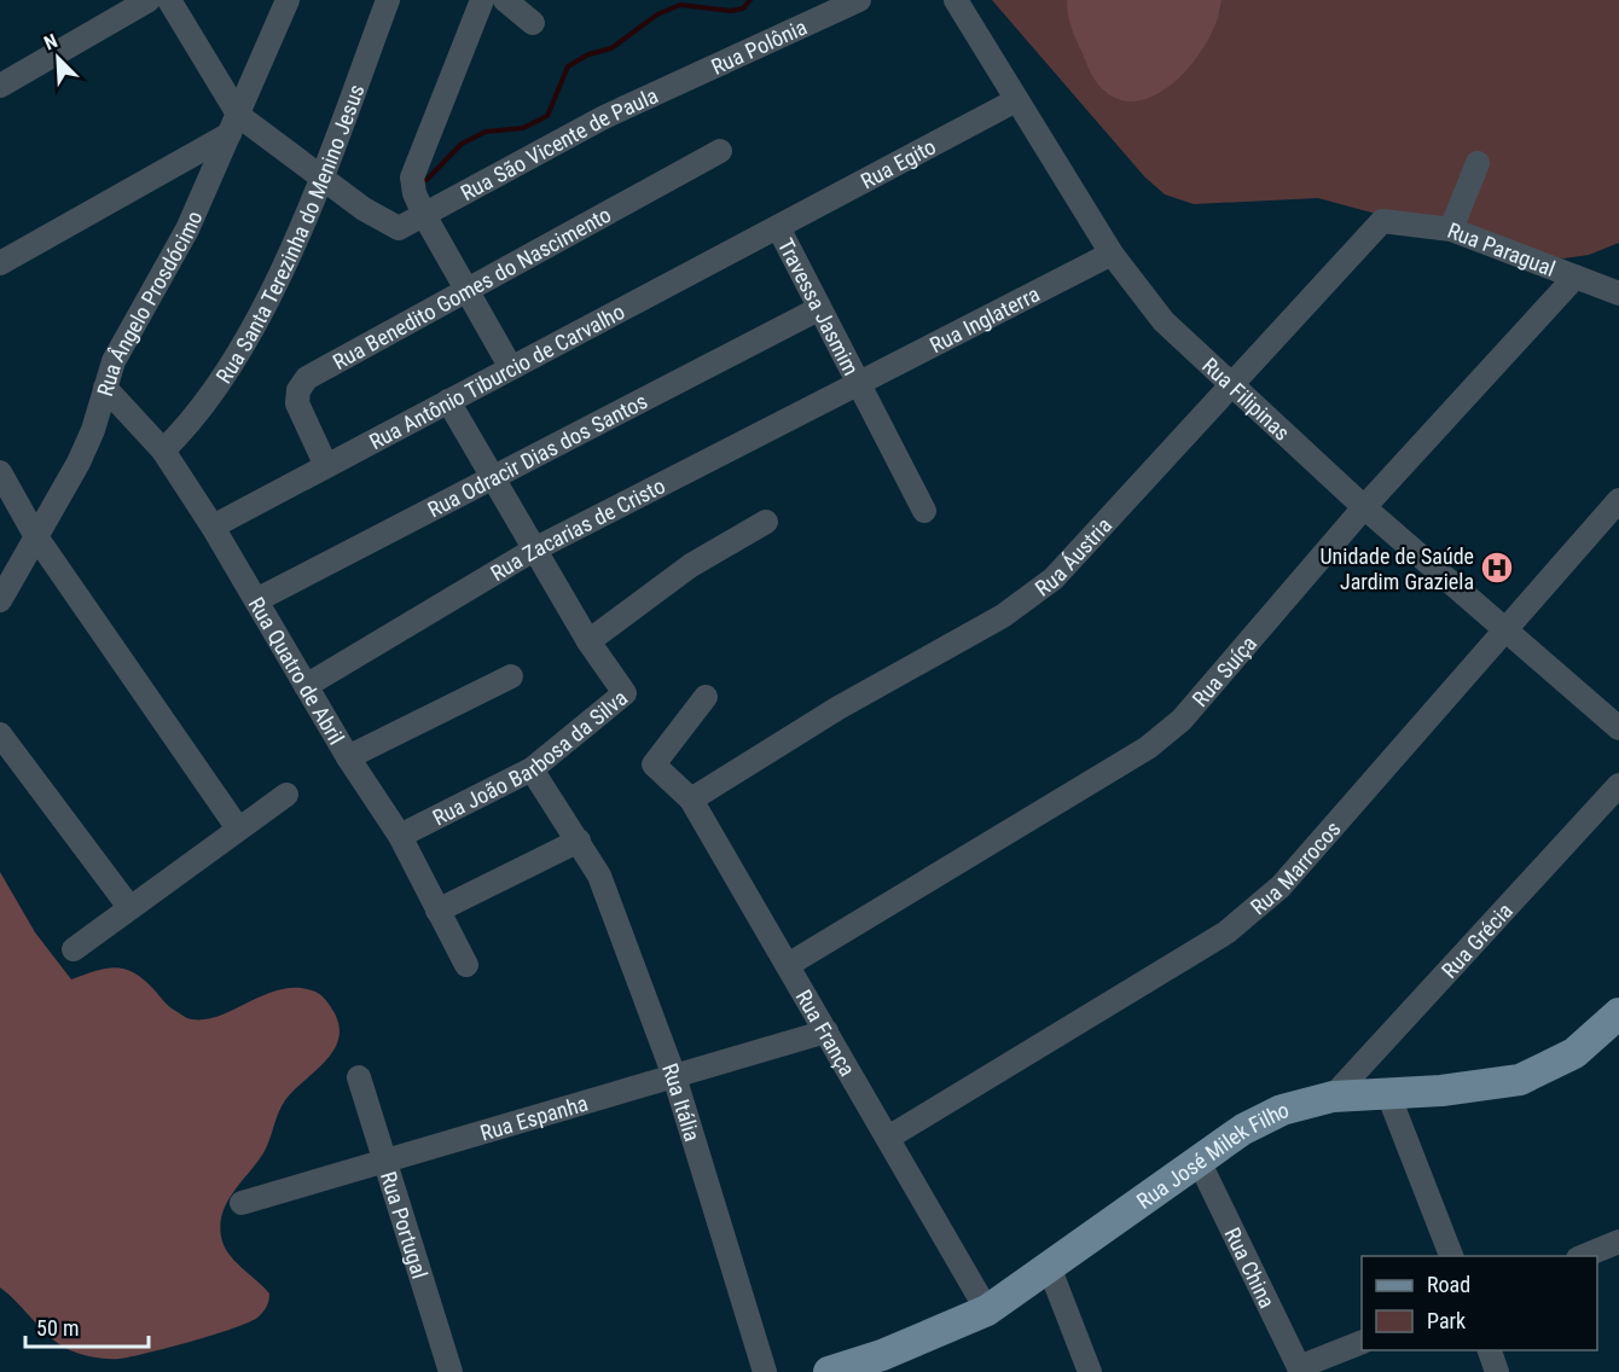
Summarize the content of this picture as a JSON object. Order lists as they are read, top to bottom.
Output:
{
  "streets": {
    "main road": ["Rua José Milek Filho"],
    "street": [
      "Rua Polônia",
      "Rua São Vicente de Paula",
      "Rua Egito",
      "Rua Santa Terezinha do Menino Jesus",
      "Rua Paragual",
      "Rua Benedito Gomes do Nascimento",
      "Rua Ângelo Prosdócimo",
      "Travessa Jasmim",
      "Rua Inglaterra",
      "Rua Antônio Tiburcio de Carvalho",
      "Rua Filipinas",
      "Rua Odracir Dias dos Santos",
      "Rua Zacarias de Cristo",
      "Rua Áustria",
      "Rua Quatro de Abril",
      "Rua Suíça",
      "Rua João Barbosa da Silva",
      "Rua Marrocos",
      "Rua Grécia",
      "Rua França",
      "Rua Itália",
      "Rua Espanha",
      "Rua Portugal",
      "Rua China"
    ]
  },
  "crossings": [
    ["Rua Polônia", "Rua São Vicente de Paula"],
    ["Rua São Vicente de Paula", "Rua Santa Terezinha do Menino Jesus"],
    ["Rua Egito", "Travessa Jasmim"],
    ["Rua Egito", "Rua Antônio Tiburcio de Carvalho"],
    ["Rua Egito", "Rua Filipinas"],
    ["Rua Santa Terezinha do Menino Jesus", "Rua Quatro de Abril"],
    ["Rua Paragual", "Rua Áustria"],
    ["Rua Paragual", "Rua Suíça"],
    ["Rua Benedito Gomes do Nascimento", "Rua Antônio Tiburcio de Carvalho"],
    ["Rua Ângelo Prosdócimo", "Rua Quatro de Abril"],
    ["Travessa Jasmim", "Rua Inglaterra"],
    ["Travessa Jasmim", "Rua Antônio Tiburcio de Carvalho"],
    ["Travessa Jasmim", "Rua Odracir Dias dos Santos"],
    ["Travessa Jasmim", "Rua Zacarias de Cristo"],
    ["Rua Inglaterra", "Rua Filipinas"],
    ["Rua Inglaterra", "Rua Zacarias de Cristo"],
    ["Rua Antônio Tiburcio de Carvalho", "Rua Quatro de Abril"],
    ["Rua Antônio Tiburcio de Carvalho", "Rua João Barbosa da Silva"],
    ["Rua Filipinas", "Rua Áustria"],
    ["Rua Filipinas", "Rua Suíça"],
    ["Rua Filipinas", "Rua Marrocos"],
    ["Rua Odracir Dias dos Santos", "Rua Quatro de Abril"],
    ["Rua Odracir Dias dos Santos", "Rua João Barbosa da Silva"],
    ["Rua Zacarias de Cristo", "Rua Quatro de Abril"],
    ["Rua Zacarias de Cristo", "Rua João Barbosa da Silva"],
    ["Rua Áustria", "Rua França"],
    ["Rua Quatro de Abril", "Rua João Barbosa da Silva"],
    ["Rua Suíça", "Rua França"],
    ["Rua João Barbosa da Silva", "Rua Itália"],
    ["Rua Marrocos", "Rua França"],
    ["Rua Grécia", "Rua José Milek Filho"],
    ["Rua França", "Rua Espanha"],
    ["Rua França", "Rua José Milek Filho"],
    ["Rua Itália", "Rua Espanha"],
    ["Rua Espanha", "Rua Portugal"],
    ["Rua José Milek Filho", "Rua China"]
  ],
  "places": {
    "hospital": ["Unidade de Saúde Jardim Graziela"]
  },
  "legend": ["Road", "Park"],
  "scale_bar": "50 m",
  "north": "top left"
}
